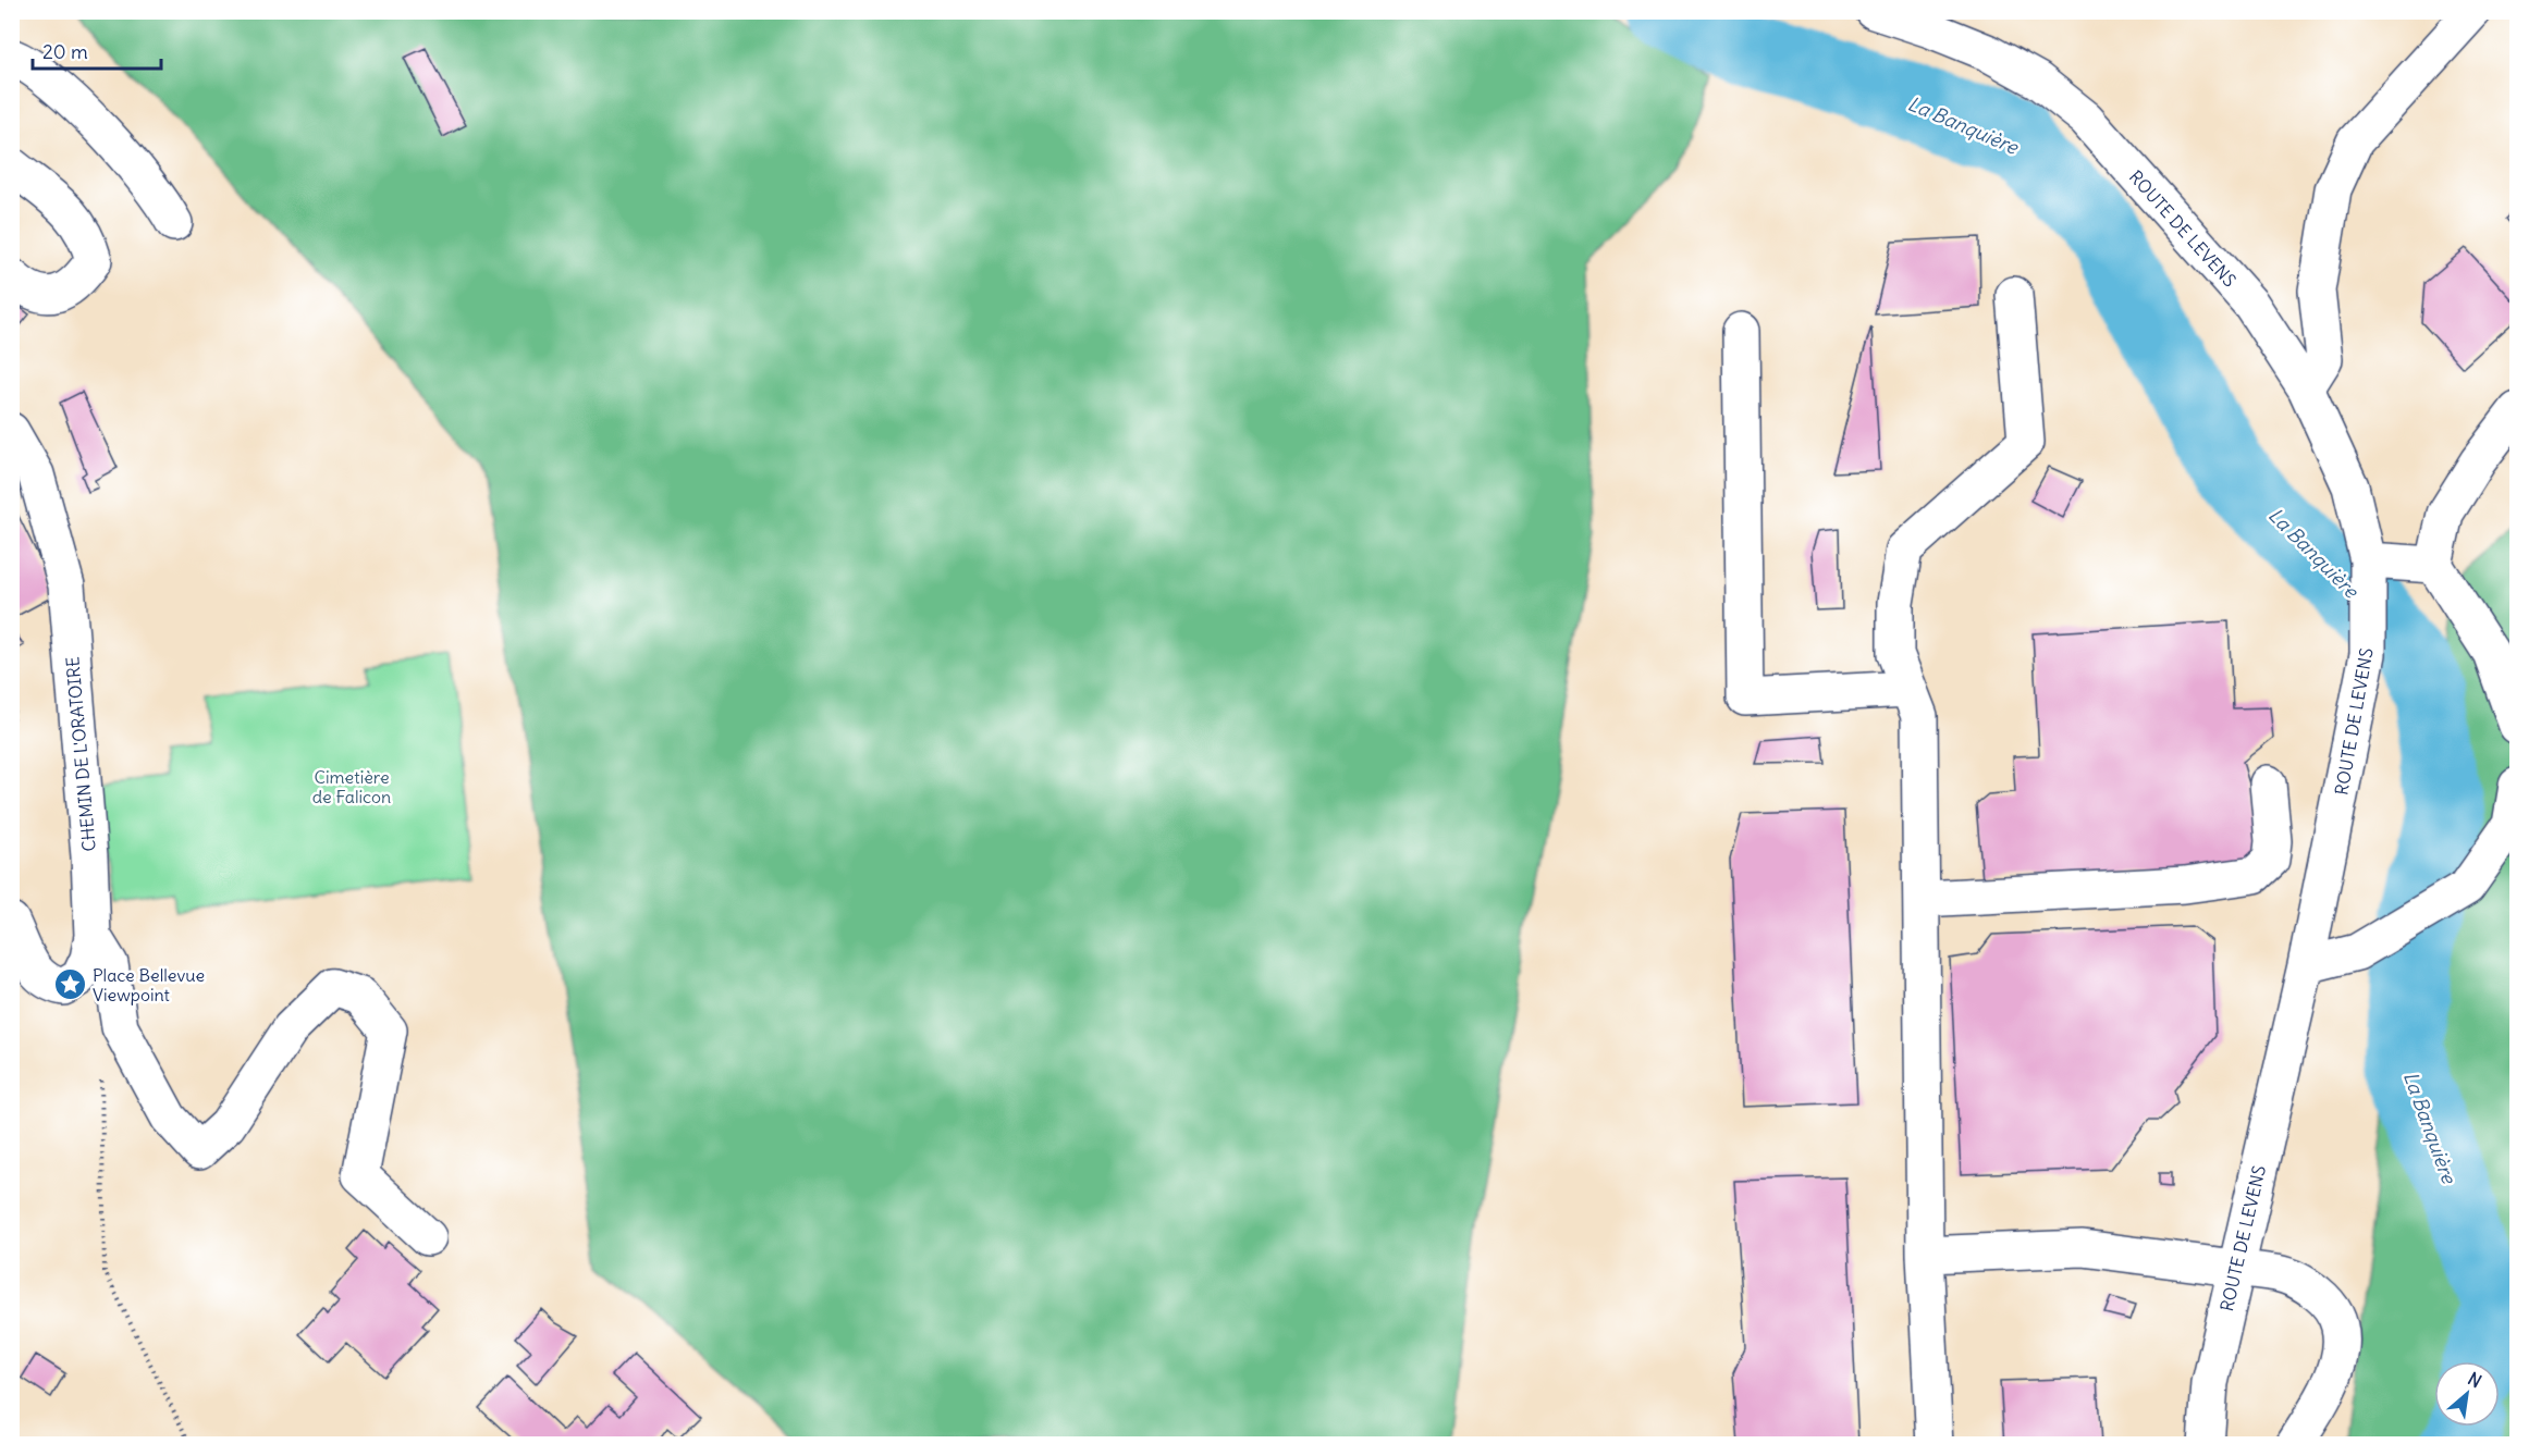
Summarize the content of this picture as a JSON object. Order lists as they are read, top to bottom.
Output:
{
  "streets": {
    "street": ["ROUTE DE LEVENS", "CHEMIN DE L'ORATOIRE"]
  },
  "water": ["La Banquière"],
  "parks": ["Cimetière de Falicon"],
  "places": {
    "place": ["Place Bellevue Viewpoint"]
  },
  "scale_bar": "20 m",
  "north": "top right"
}
